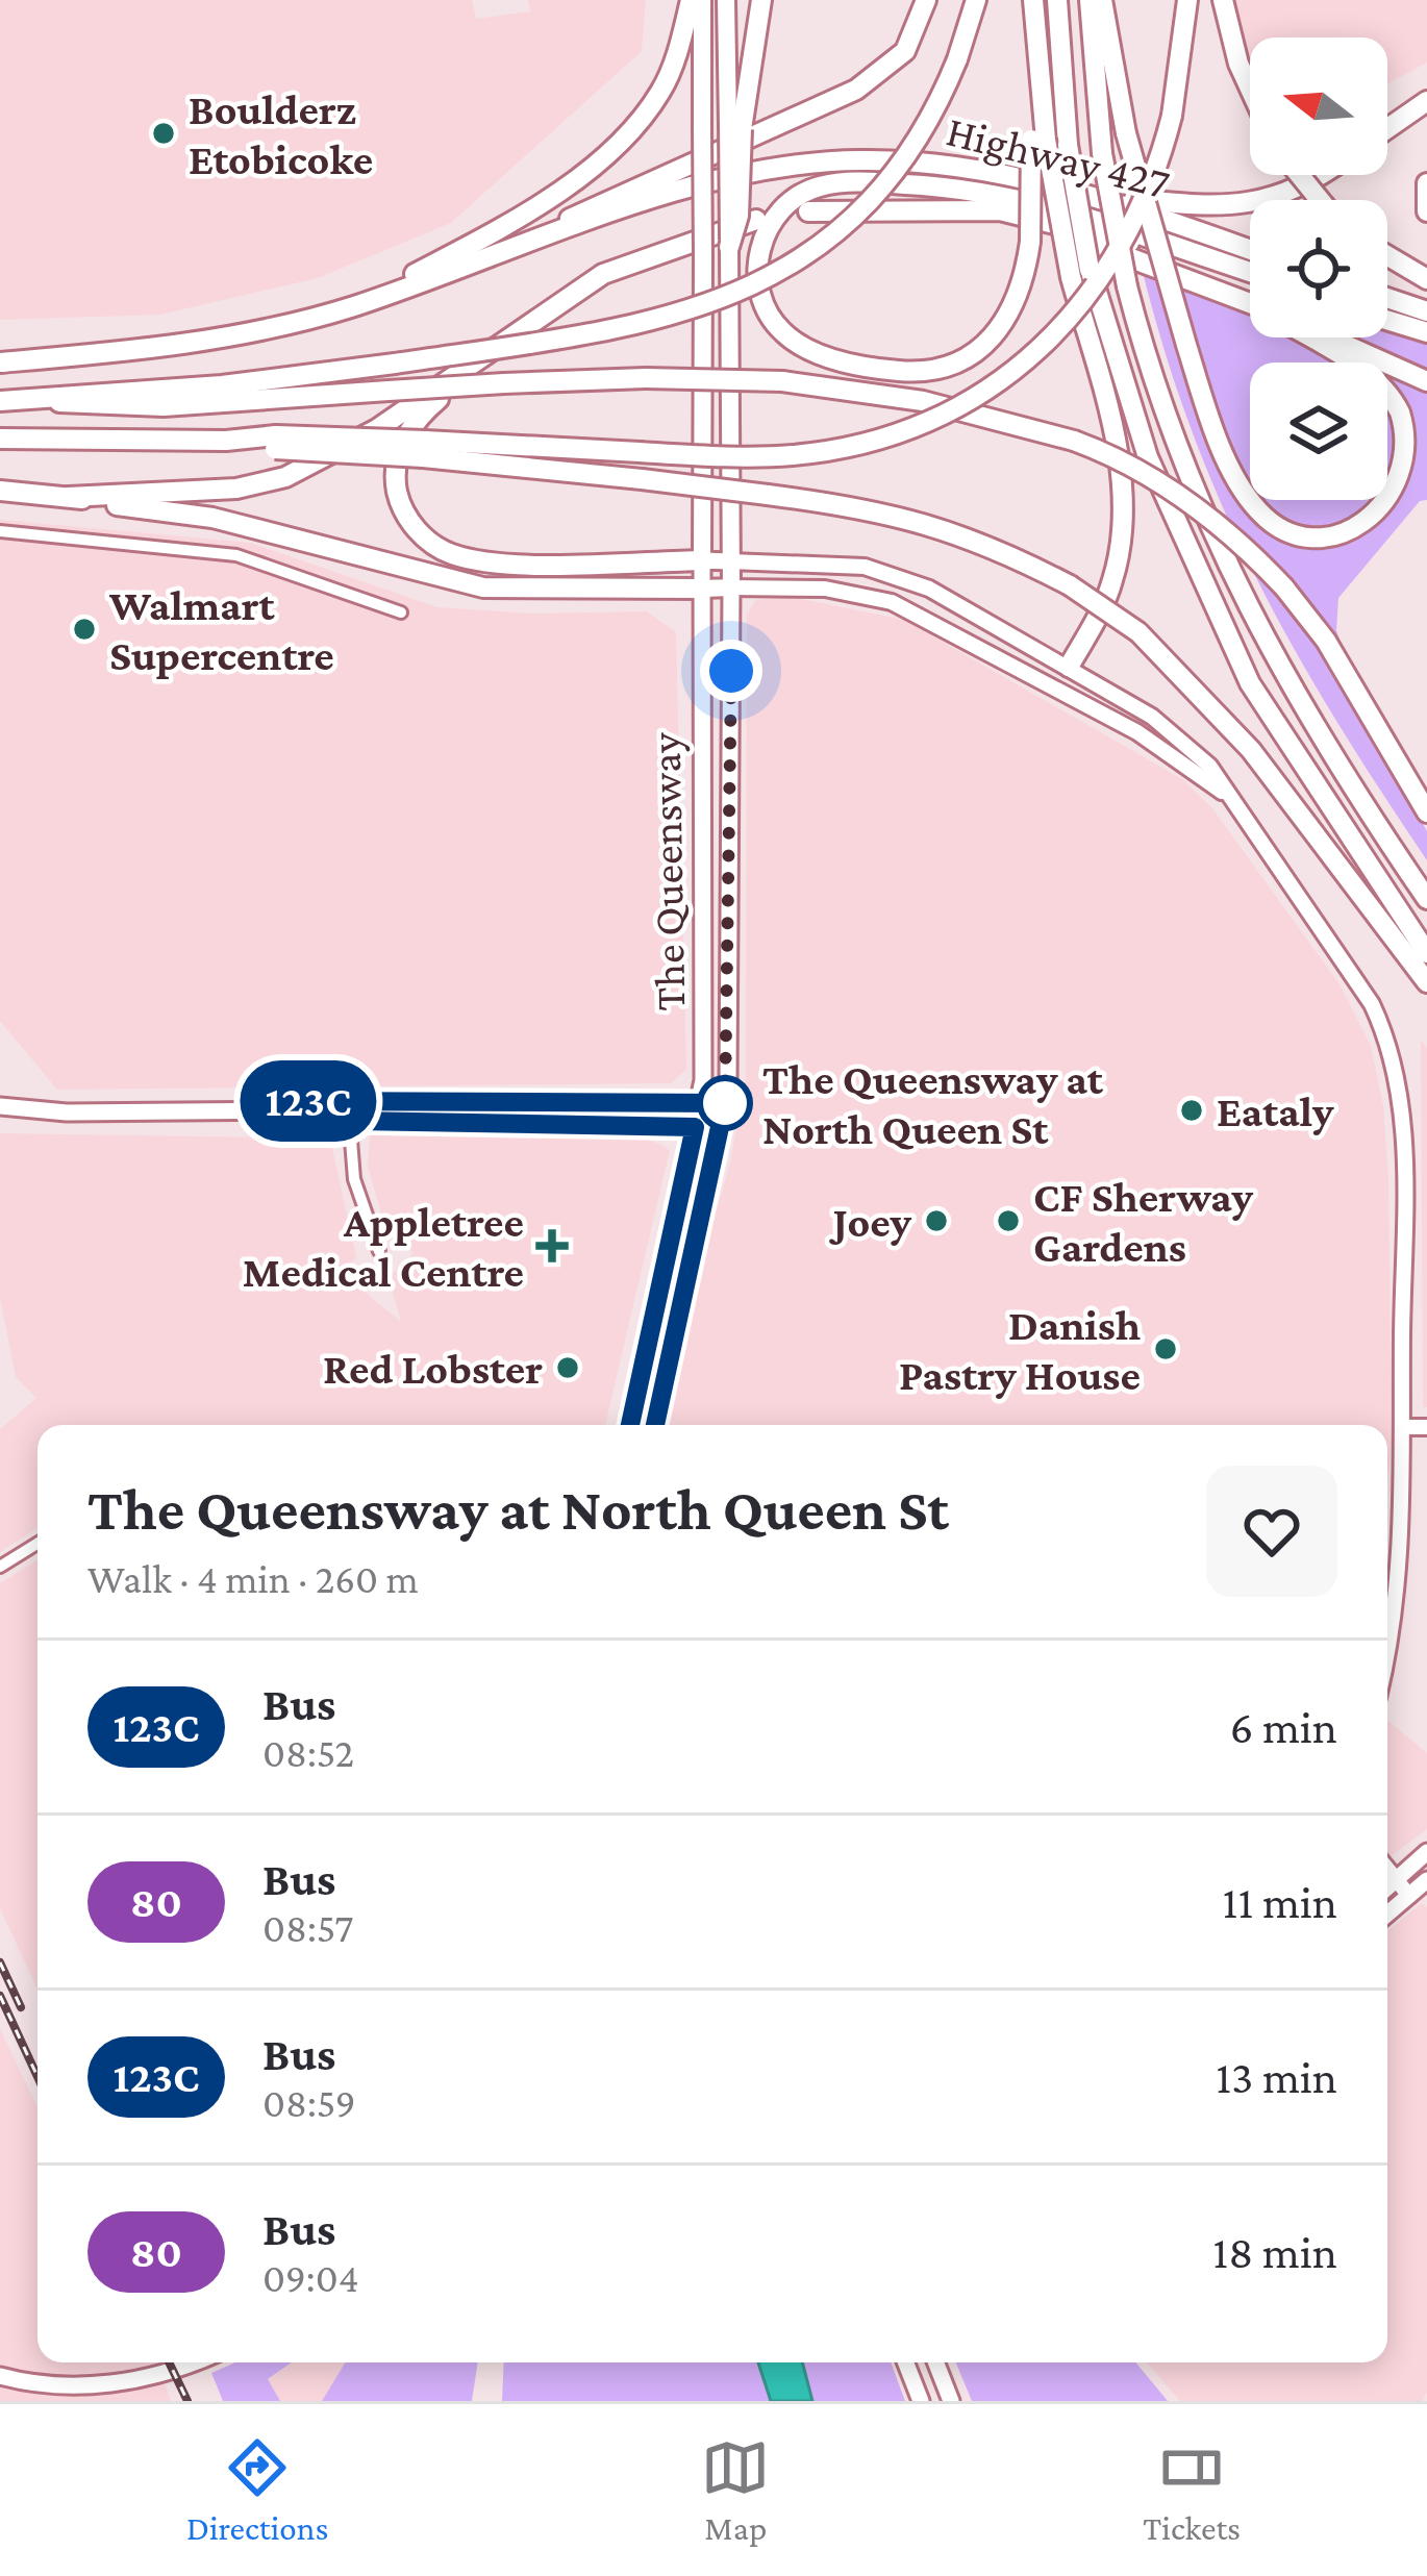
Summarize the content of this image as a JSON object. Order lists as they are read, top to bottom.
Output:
{
  "streets": {
    "highway": ["Highway 427"],
    "main road": ["The Queensway"]
  },
  "places": {
    "other": [
      "Boulderz Etobicoke",
      "Walmart Supercentre",
      "The Queensway at North Queen St",
      "Eataly",
      "Joey",
      "CF Sherway Gardens",
      "Danish Pastry House",
      "Red Lobster"
    ],
    "health": ["Appletree Medical Centre"]
  },
  "lines": ["bus line 123C"],
  "north": "left",
  "page": {
    "on_map": "123C",
    "heading": ["The Queensway at North Queen St", "Walk · 4 min · 260 m"],
    "list": [
      {
        "mark": "123C",
        "name": "Bus",
        "note": "08:52",
        "value": "6 min"
      },
      {
        "mark": "80",
        "name": "Bus",
        "note": "08:57",
        "value": "11 min"
      },
      {
        "mark": "123C",
        "name": "Bus",
        "note": "08:59",
        "value": "13 min"
      },
      {
        "mark": "80",
        "name": "Bus",
        "note": "09:04",
        "value": "18 min"
      }
    ],
    "tabs": ["Directions", "Map", "Tickets"]
  }
}
